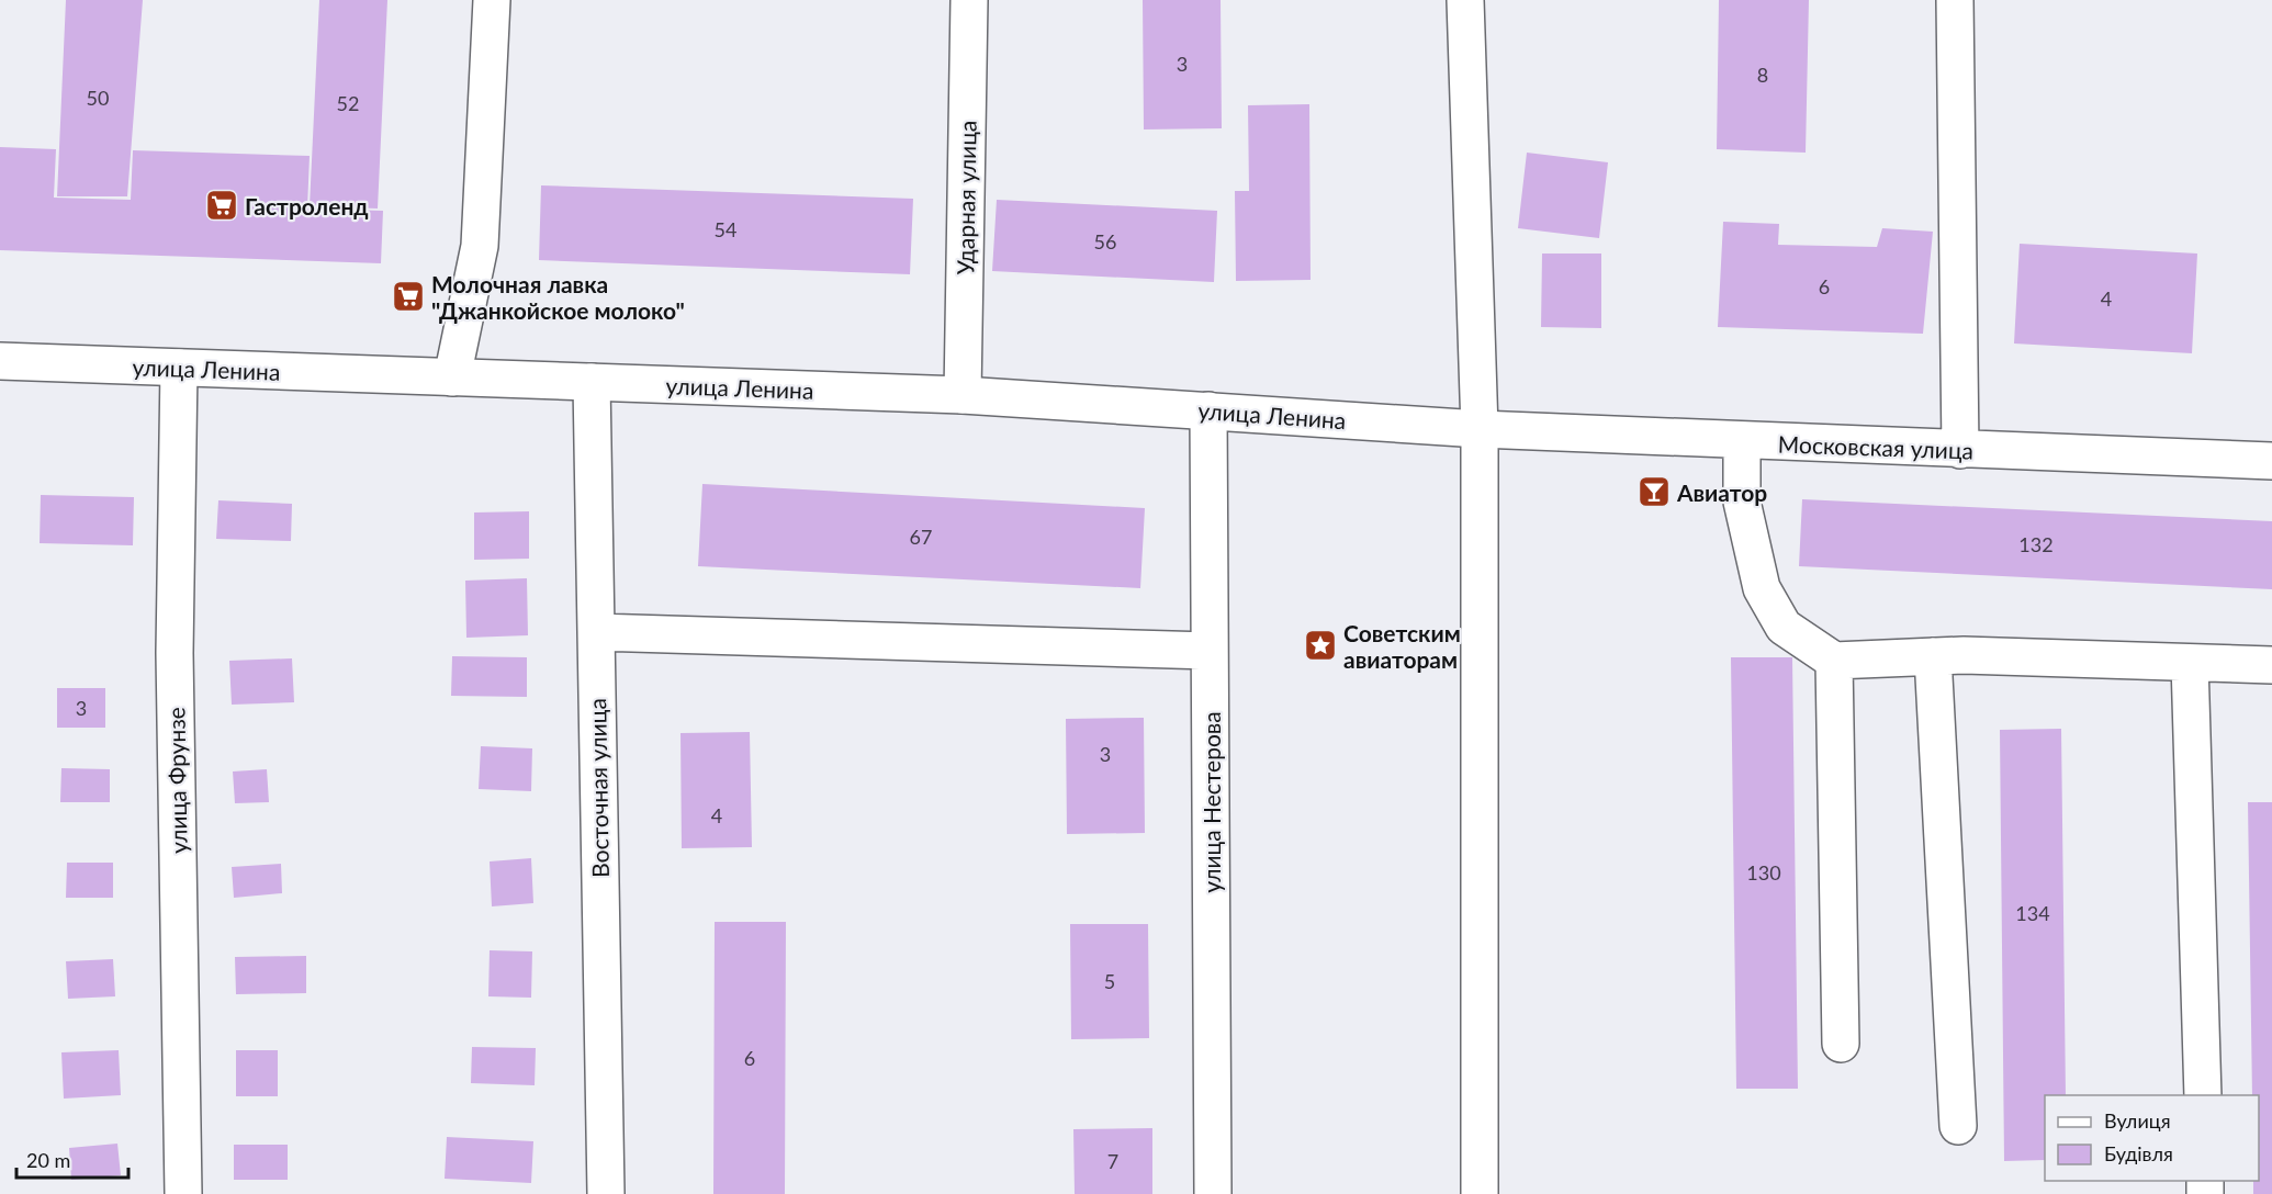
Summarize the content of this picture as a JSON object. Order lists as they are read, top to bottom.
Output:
{
  "streets": {
    "main road": [
      "Ударная улица",
      "улица Ленина",
      "Московская улица",
      "улица Фрунзе",
      "Восточная улица",
      "улица Нестерова"
    ]
  },
  "crossings": [
    ["Ударная улица", "улица Ленина"],
    ["улица Ленина", "Московская улица"],
    ["улица Ленина", "улица Фрунзе"],
    ["улица Ленина", "Восточная улица"],
    ["улица Ленина", "улица Нестерова"]
  ],
  "places": {
    "supermarket": ["Гастроленд", "Молочная лавка \"Джанкойское молоко\""],
    "bar": ["Авиатор"],
    "place": ["Советским авиаторам"]
  },
  "house_numbers": [
    "3",
    "8",
    "50",
    "52",
    "54",
    "56",
    "6",
    "4",
    "67",
    "132",
    "3",
    "3",
    "4",
    "130",
    "134",
    "5",
    "6",
    "7"
  ],
  "legend": ["Вулиця", "Будівля"],
  "scale_bar": "20 m"
}
